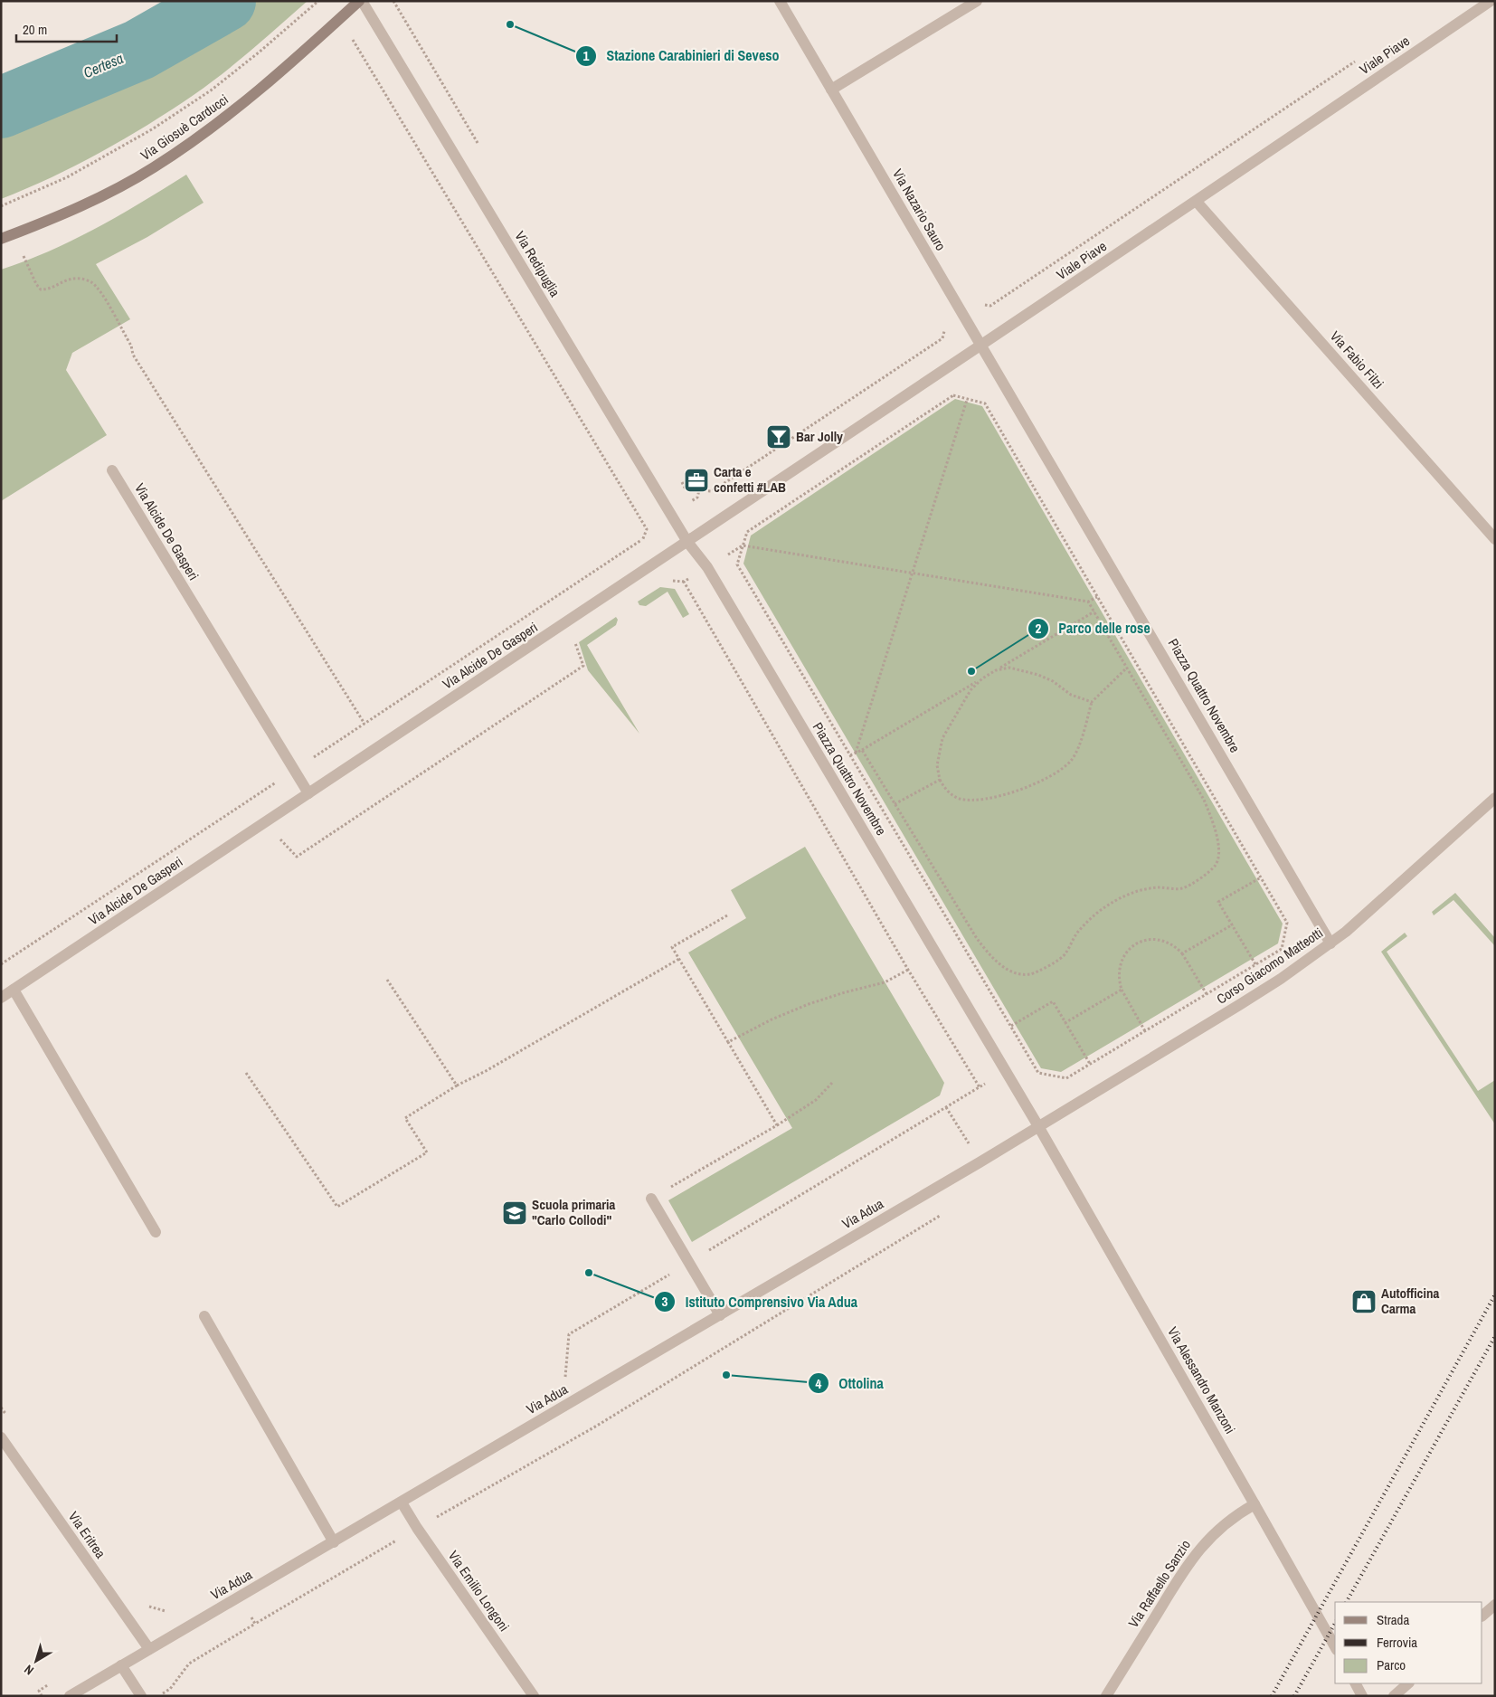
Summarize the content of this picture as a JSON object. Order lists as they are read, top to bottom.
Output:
{
  "streets": {
    "street": [
      "Viale Piave",
      "Via Giosuè Carducci",
      "Via Nazario Sauro",
      "Via Redipuglia",
      "Via Fabio Filzi",
      "Via Alcide De Gasperi",
      "Piazza Quattro Novembre",
      "Corso Giacomo Matteotti",
      "Via Adua",
      "Via Alessandro Manzoni",
      "Via Eritrea",
      "Via Raffaello Sanzio",
      "Via Emilio Longoni"
    ]
  },
  "crossings": [
    ["Viale Piave", "Via Nazario Sauro"],
    ["Viale Piave", "Via Redipuglia"],
    ["Viale Piave", "Via Fabio Filzi"],
    ["Viale Piave", "Via Alcide De Gasperi"],
    ["Viale Piave", "Piazza Quattro Novembre"],
    ["Via Giosuè Carducci", "Via Redipuglia"],
    ["Via Nazario Sauro", "Piazza Quattro Novembre"],
    ["Via Redipuglia", "Via Alcide De Gasperi"],
    ["Via Redipuglia", "Piazza Quattro Novembre"],
    ["Via Alcide De Gasperi", "Piazza Quattro Novembre"],
    ["Piazza Quattro Novembre", "Corso Giacomo Matteotti"],
    ["Piazza Quattro Novembre", "Via Adua"],
    ["Piazza Quattro Novembre", "Via Alessandro Manzoni"],
    ["Corso Giacomo Matteotti", "Via Adua"],
    ["Corso Giacomo Matteotti", "Via Alessandro Manzoni"],
    ["Via Adua", "Via Alessandro Manzoni"],
    ["Via Adua", "Via Eritrea"],
    ["Via Adua", "Via Emilio Longoni"],
    ["Via Alessandro Manzoni", "Via Raffaello Sanzio"]
  ],
  "water": ["Certesa"],
  "places": {
    "other": [
      "Stazione Carabinieri di Seveso",
      "Parco delle rose",
      "Istituto Comprensivo Via Adua",
      "Ottolina"
    ],
    "bar": ["Bar Jolly"],
    "office": ["Carta e confetti #LAB"],
    "school or university": ["Scuola primaria \"Carlo Collodi\""],
    "shop": ["Autofficina Carma"]
  },
  "legend": ["Strada", "Ferrovia", "Parco"],
  "scale_bar": "20 m",
  "north": "bottom left"
}
